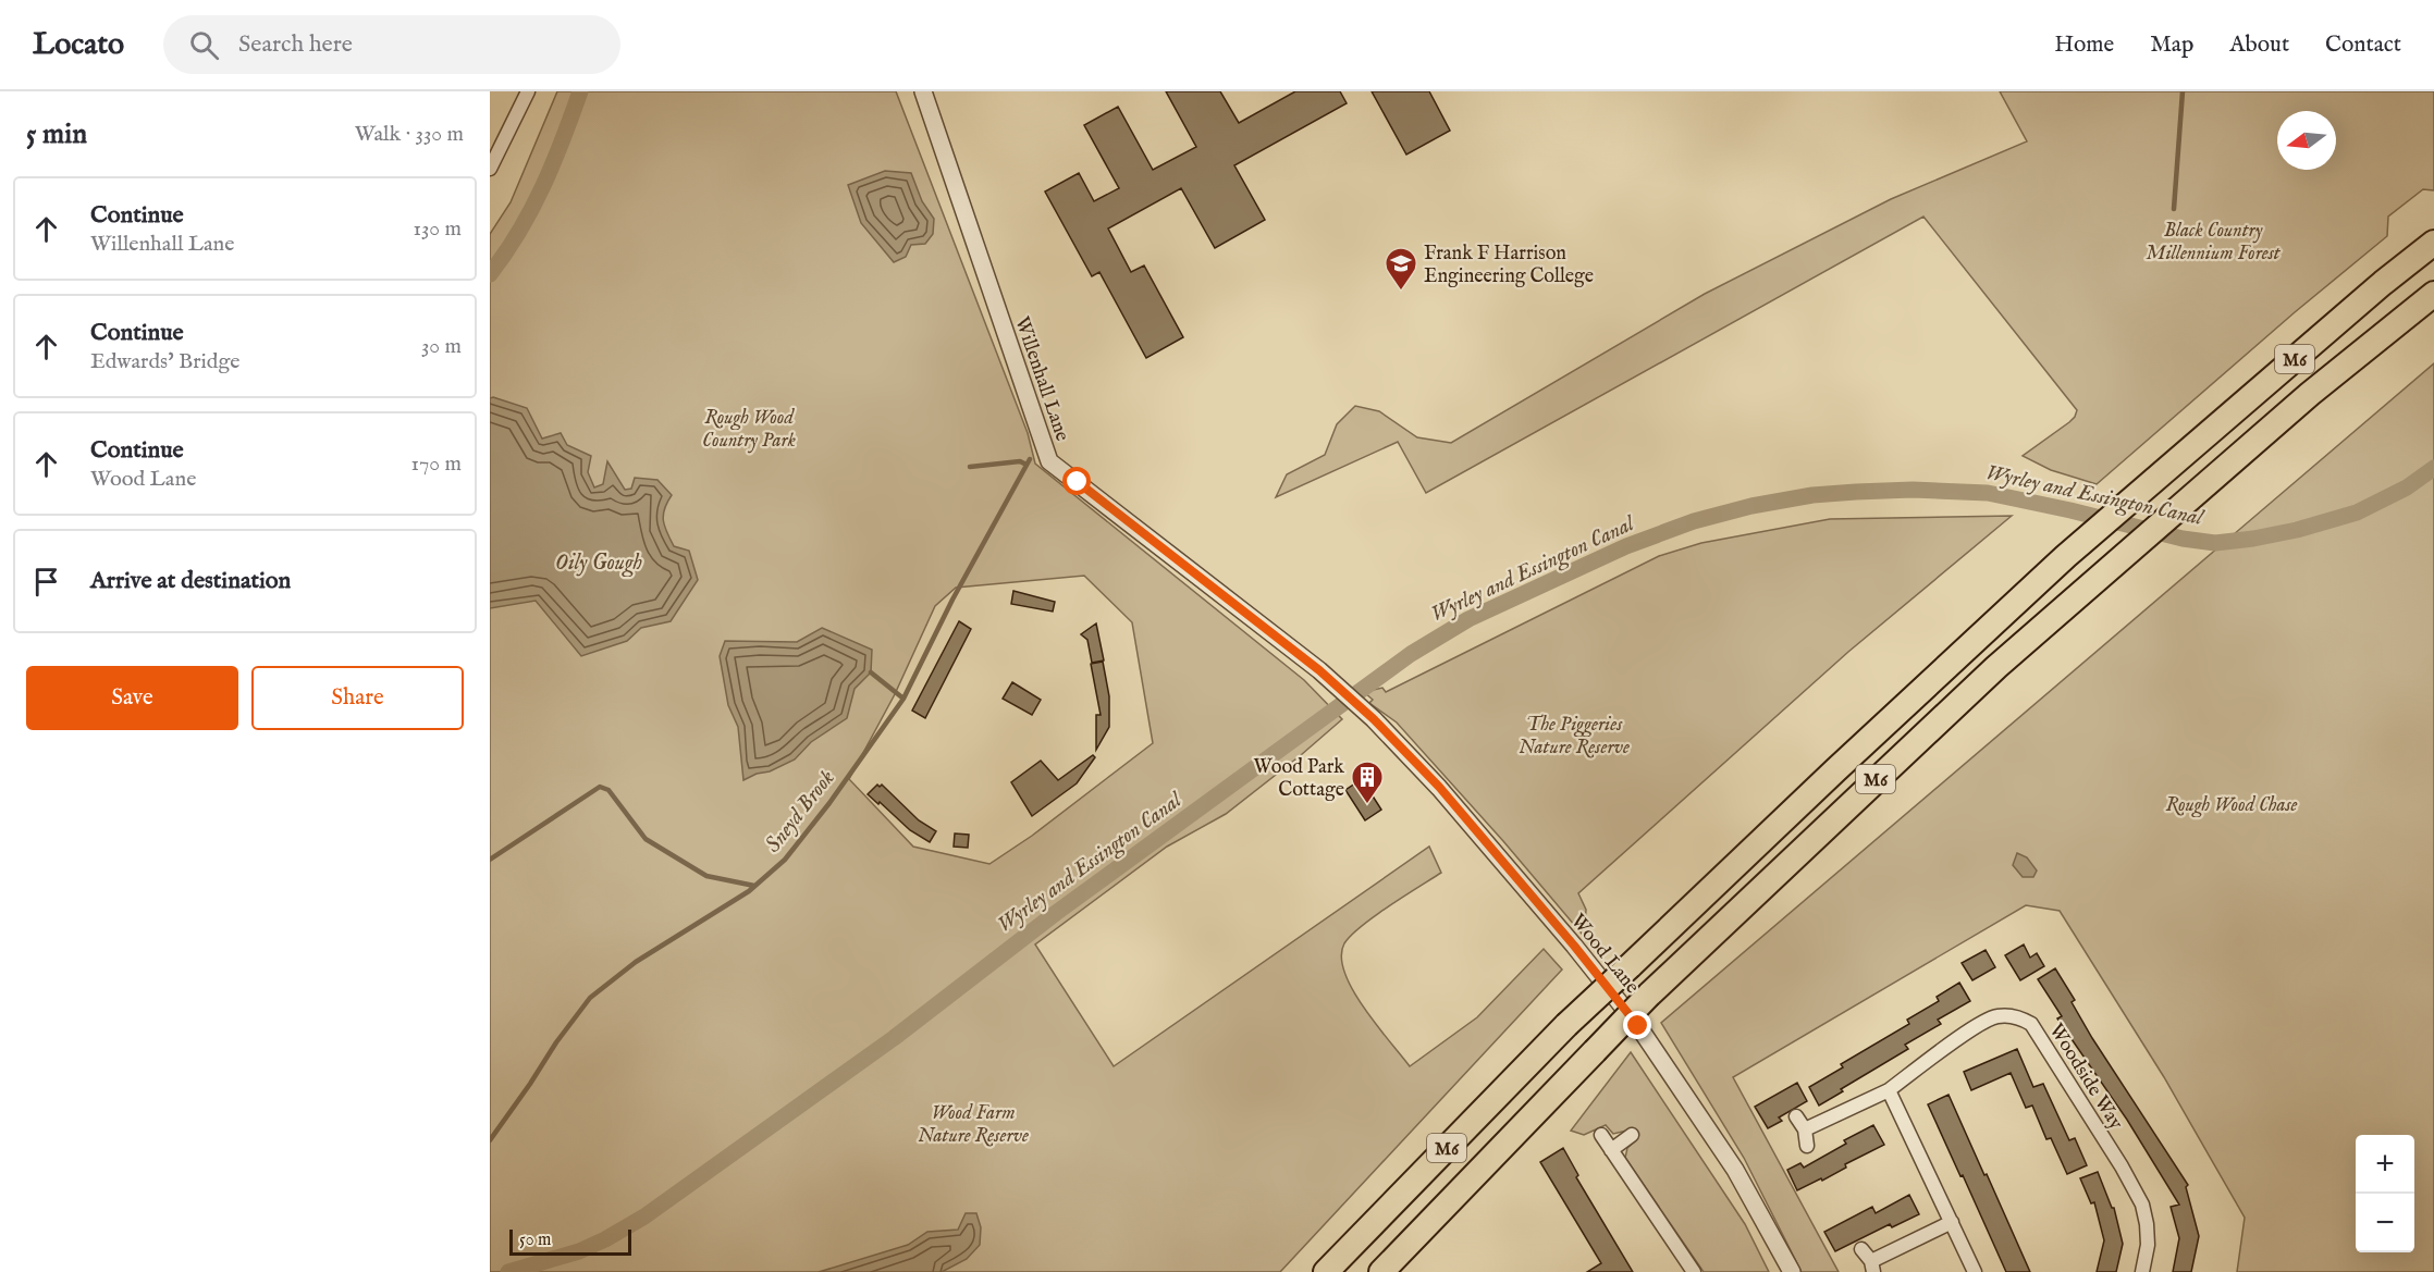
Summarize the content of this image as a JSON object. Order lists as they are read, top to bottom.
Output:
{
  "streets": {
    "highway": ["M6"],
    "street": ["Willenhall Lane", "Wood Lane", "Woodside Way"]
  },
  "crossings": [
    ["Willenhall Lane", "Wood Lane"]
  ],
  "water": ["Wyrley and Essington Canal", "Oily Gough", "Sneyd Brook"],
  "parks": [
    "Black Country Millennium Forest",
    "Rough Wood Country Park",
    "The Piggeries Nature Reserve",
    "Rough Wood Chase",
    "Wood Farm Nature Reserve"
  ],
  "places": {
    "school or university": ["Frank F Harrison Engineering College"],
    "building": ["Wood Park Cottage"]
  },
  "scale_bar": "50 m",
  "north": "left",
  "page": {
    "header": "Locato",
    "search": "Search here",
    "nav": [
      "Home",
      "Map",
      "About",
      "Contact"
    ],
    "heading": ["5 min", "Walk · 330 m"],
    "list": [
      ["Continue", "Willenhall Lane", "130 m"],
      ["Continue", "Edwards' Bridge", "30 m"],
      ["Continue", "Wood Lane", "170 m"],
      "Arrive at destination"
    ],
    "buttons": ["Save", "Share"],
    "map_buttons": ["+", "−"],
    "scale": "50 m"
  }
}
